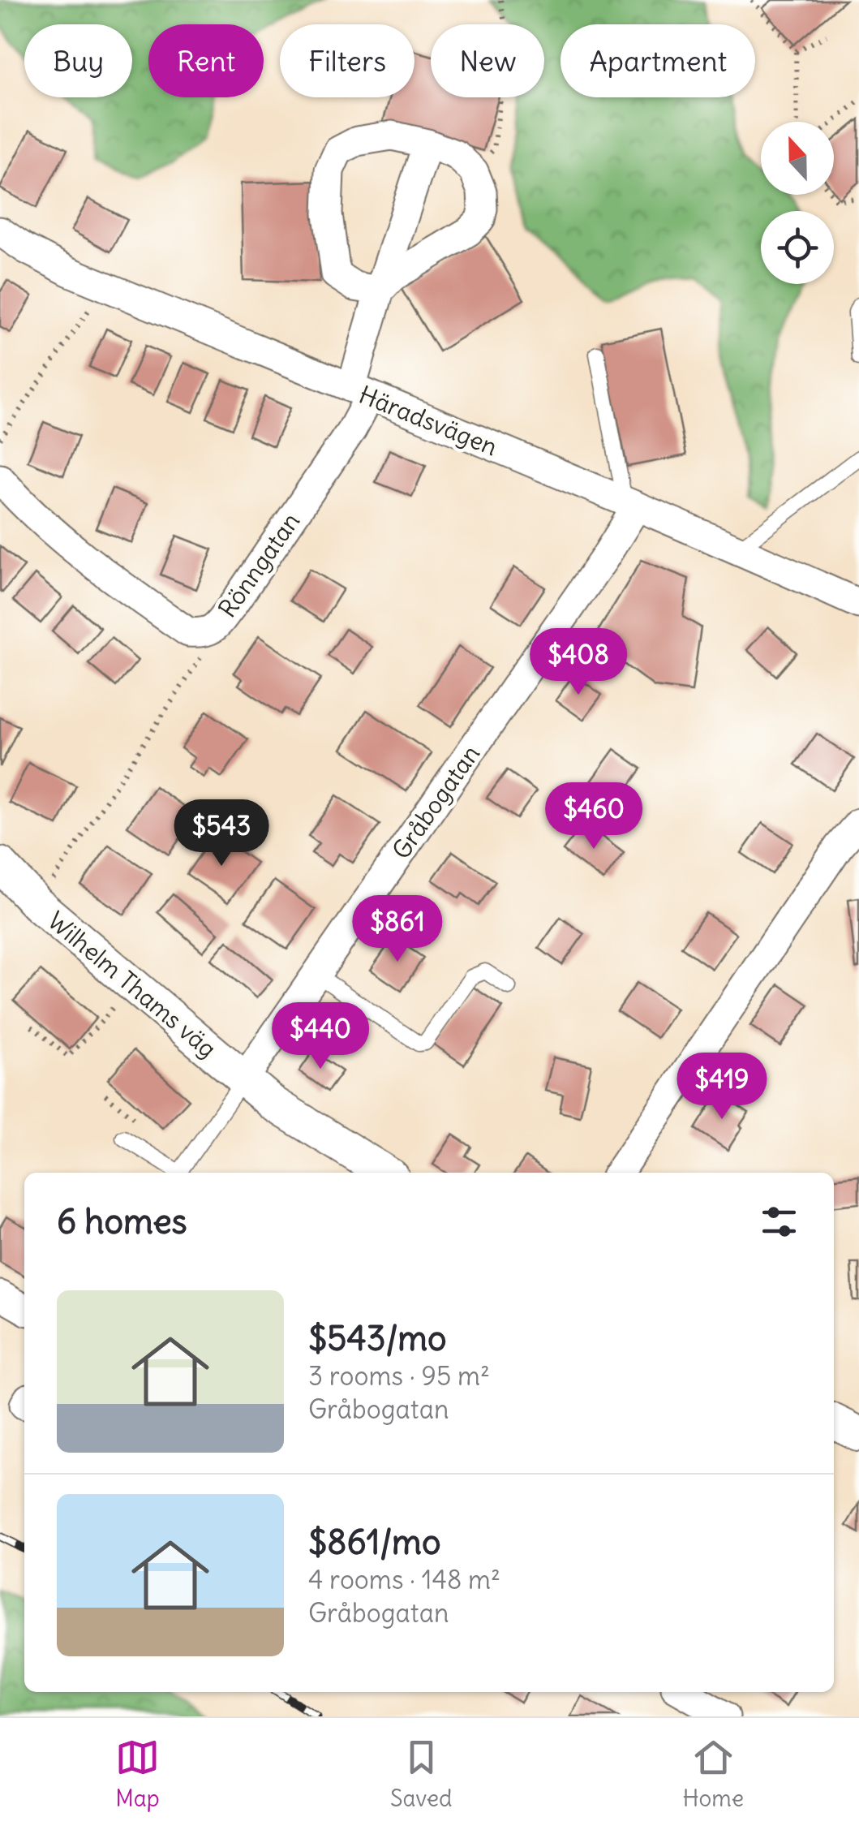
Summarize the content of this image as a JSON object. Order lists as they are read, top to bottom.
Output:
{
  "streets": {
    "street": [
      "Häradsvägen",
      "Rönngatan",
      "Gråbogatan",
      "Wilhelm Thams väg"
    ]
  },
  "crossings": [
    ["Häradsvägen", "Rönngatan"],
    ["Häradsvägen", "Gråbogatan"],
    ["Gråbogatan", "Wilhelm Thams väg"]
  ],
  "north": "top",
  "page": {
    "chip": [
      "Buy",
      "Rent",
      "Filters",
      "New",
      "Apartment"
    ],
    "price": [
      "$408",
      "$460",
      "$543",
      "$861",
      "$440",
      "$419"
    ],
    "heading": "6 homes",
    "list": [
      {
        "name": "$543/mo",
        "note": "3 rooms · 95 m² · Gråbogatan"
      },
      {
        "name": "$861/mo",
        "note": "4 rooms · 148 m² · Gråbogatan"
      }
    ],
    "tabs": ["Map", "Saved", "Home"]
  }
}
